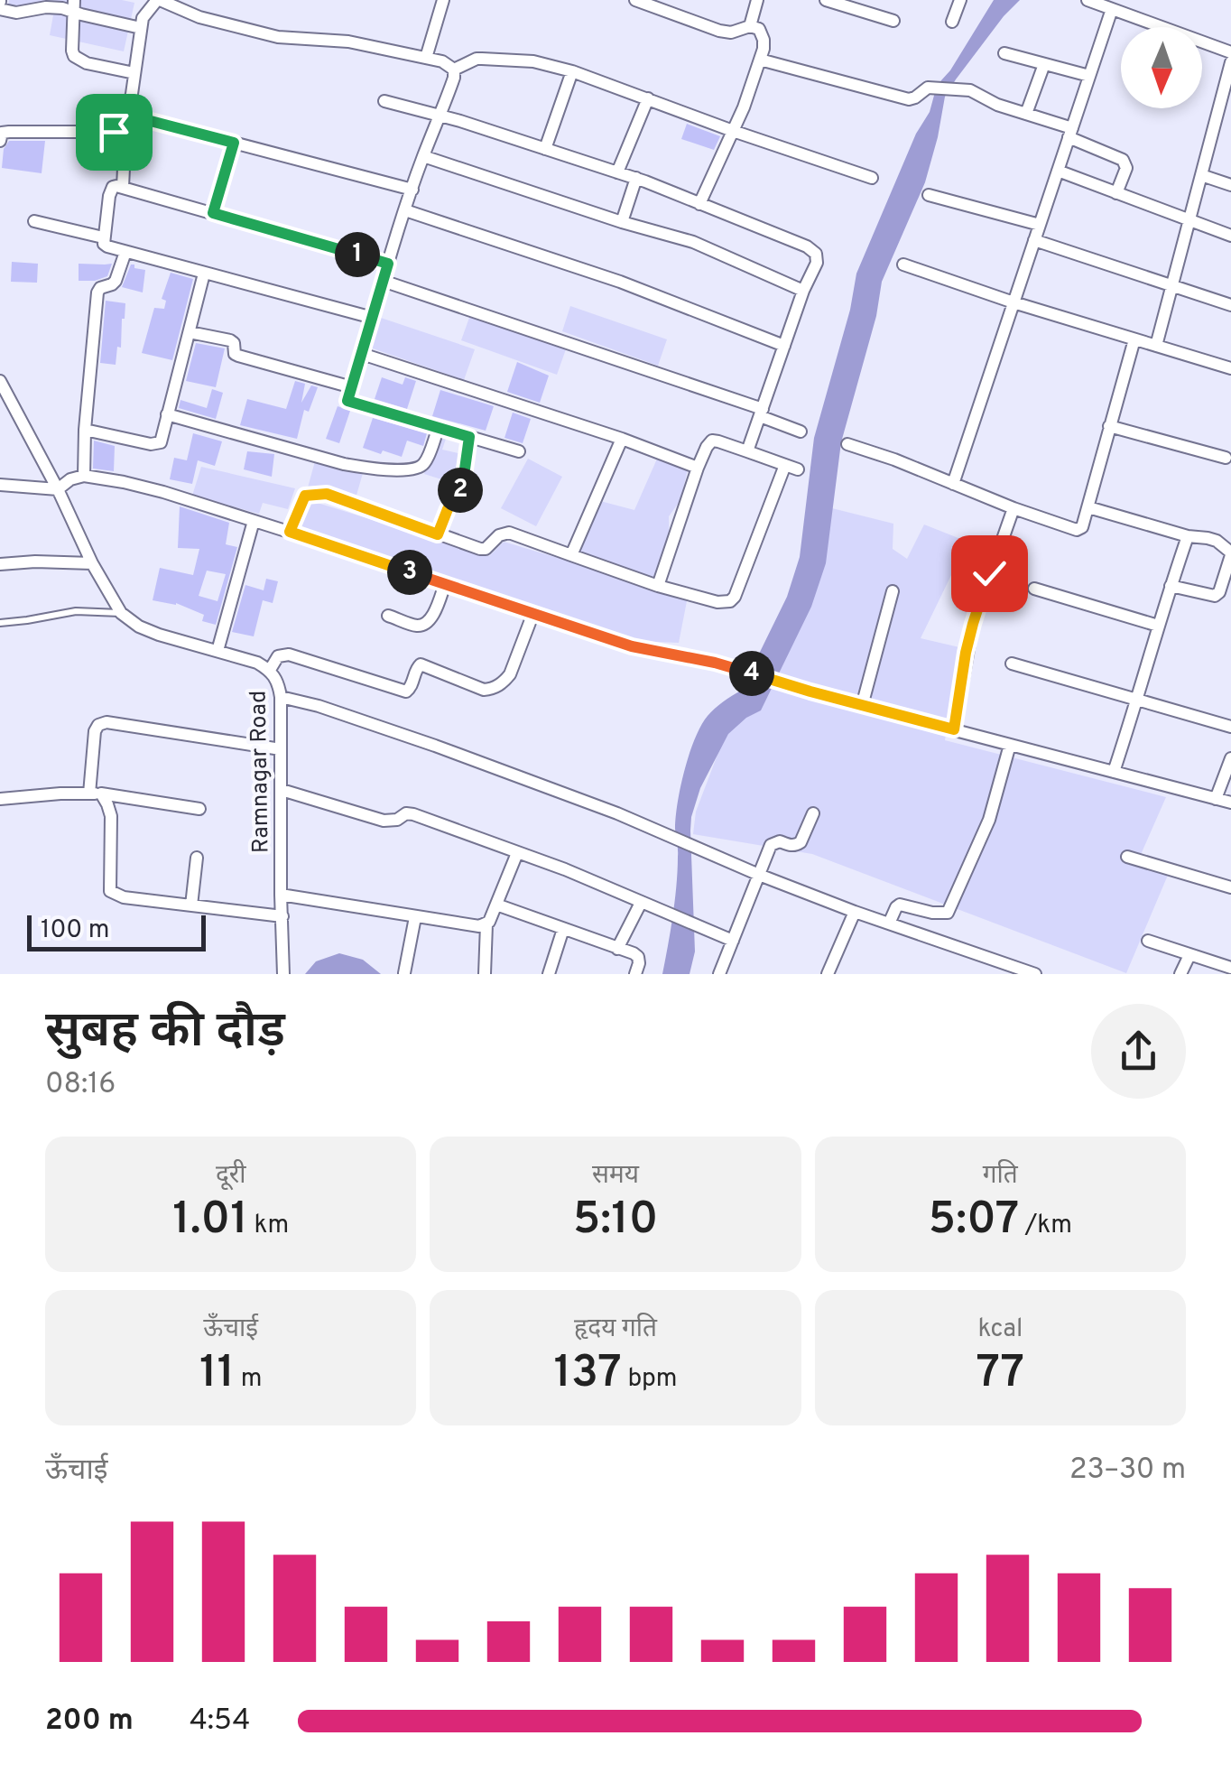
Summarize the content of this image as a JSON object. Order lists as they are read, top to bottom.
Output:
{
  "streets": {
    "street": ["Ramnagar Road"]
  },
  "scale_bar": "100 m",
  "north": "bottom",
  "page": {
    "pins": [
      "1",
      "2",
      "3",
      "4"
    ],
    "scale": "100 m",
    "heading": ["सुबह की दौड़", "08:16"],
    "stats": [
      ["दूरी", "1.01 km"],
      ["समय", "5:10"],
      ["गति", "5:07 /km"],
      ["ऊँचाई", "11 m"],
      ["हृदय गति", "137 bpm"],
      ["kcal", "77"]
    ],
    "chart": ["ऊँचाई", "23–30 m"],
    "list": [
      {
        "name": "200 m",
        "note": "4:54"
      }
    ]
  }
}
